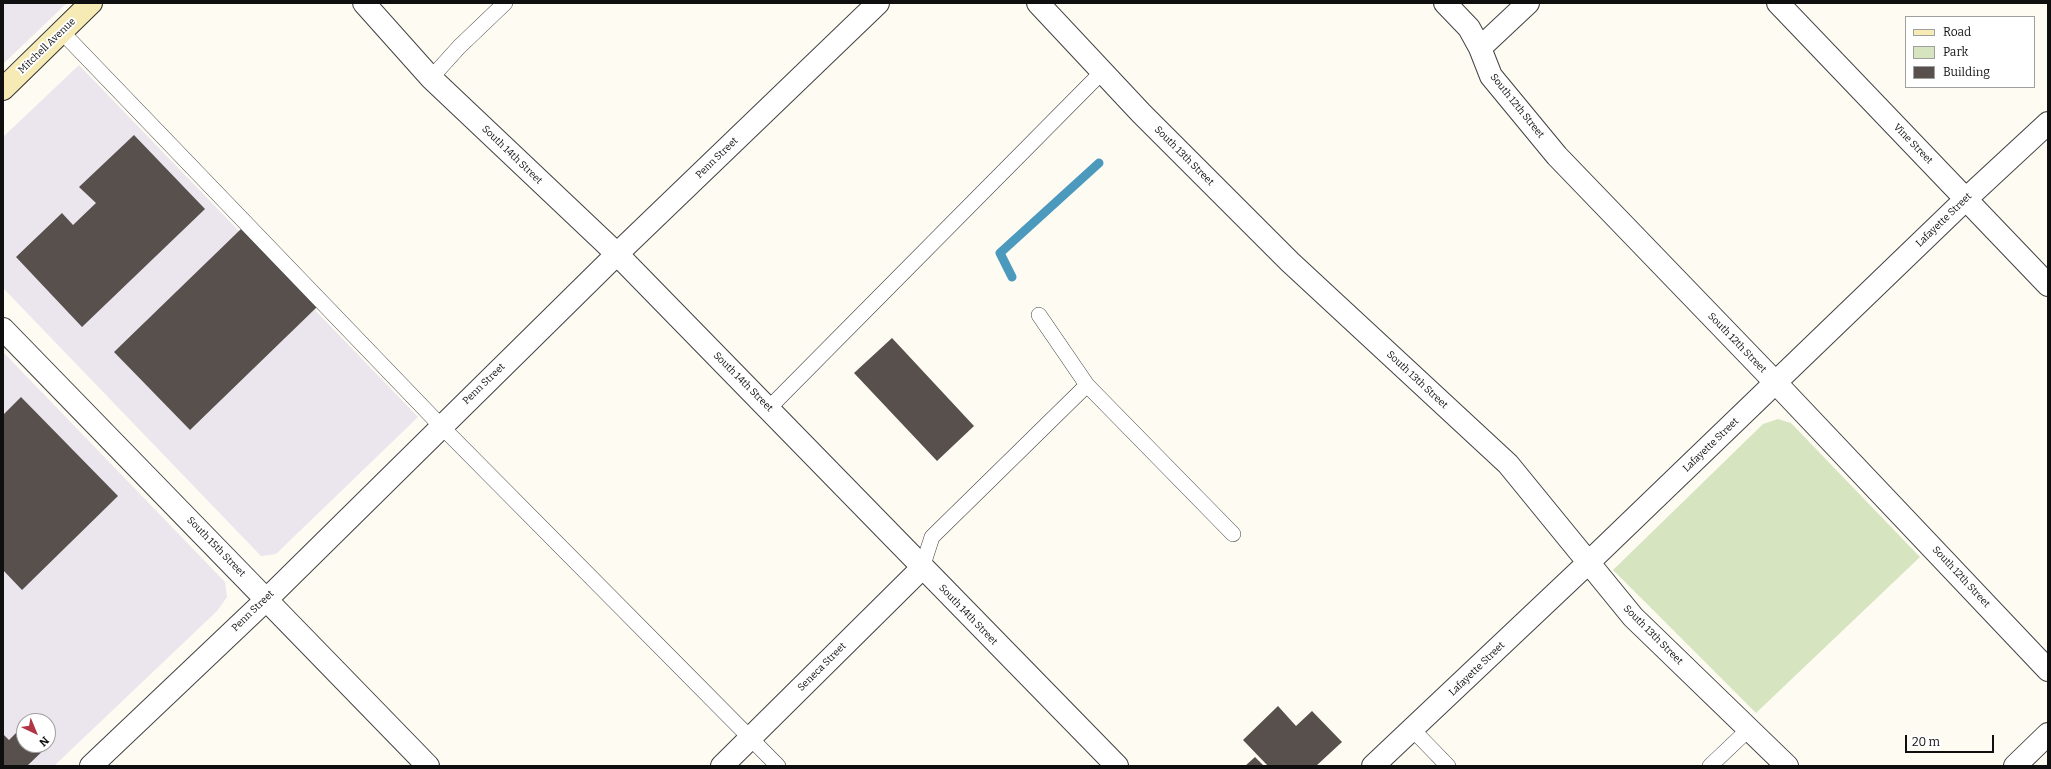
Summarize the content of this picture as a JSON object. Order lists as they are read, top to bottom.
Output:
{
  "streets": {
    "main road": ["Mitchell Avenue"],
    "street": [
      "South 12th Street",
      "Vine Street",
      "South 14th Street",
      "South 13th Street",
      "Penn Street",
      "Lafayette Street",
      "South 15th Street",
      "Seneca Street"
    ]
  },
  "crossings": [
    ["South 12th Street", "Lafayette Street"],
    ["Vine Street", "Lafayette Street"],
    ["South 14th Street", "Penn Street"],
    ["South 14th Street", "Seneca Street"],
    ["South 13th Street", "Lafayette Street"],
    ["Penn Street", "South 15th Street"]
  ],
  "legend": ["Road", "Park", "Building"],
  "scale_bar": "20 m",
  "north": "bottom right"
}
